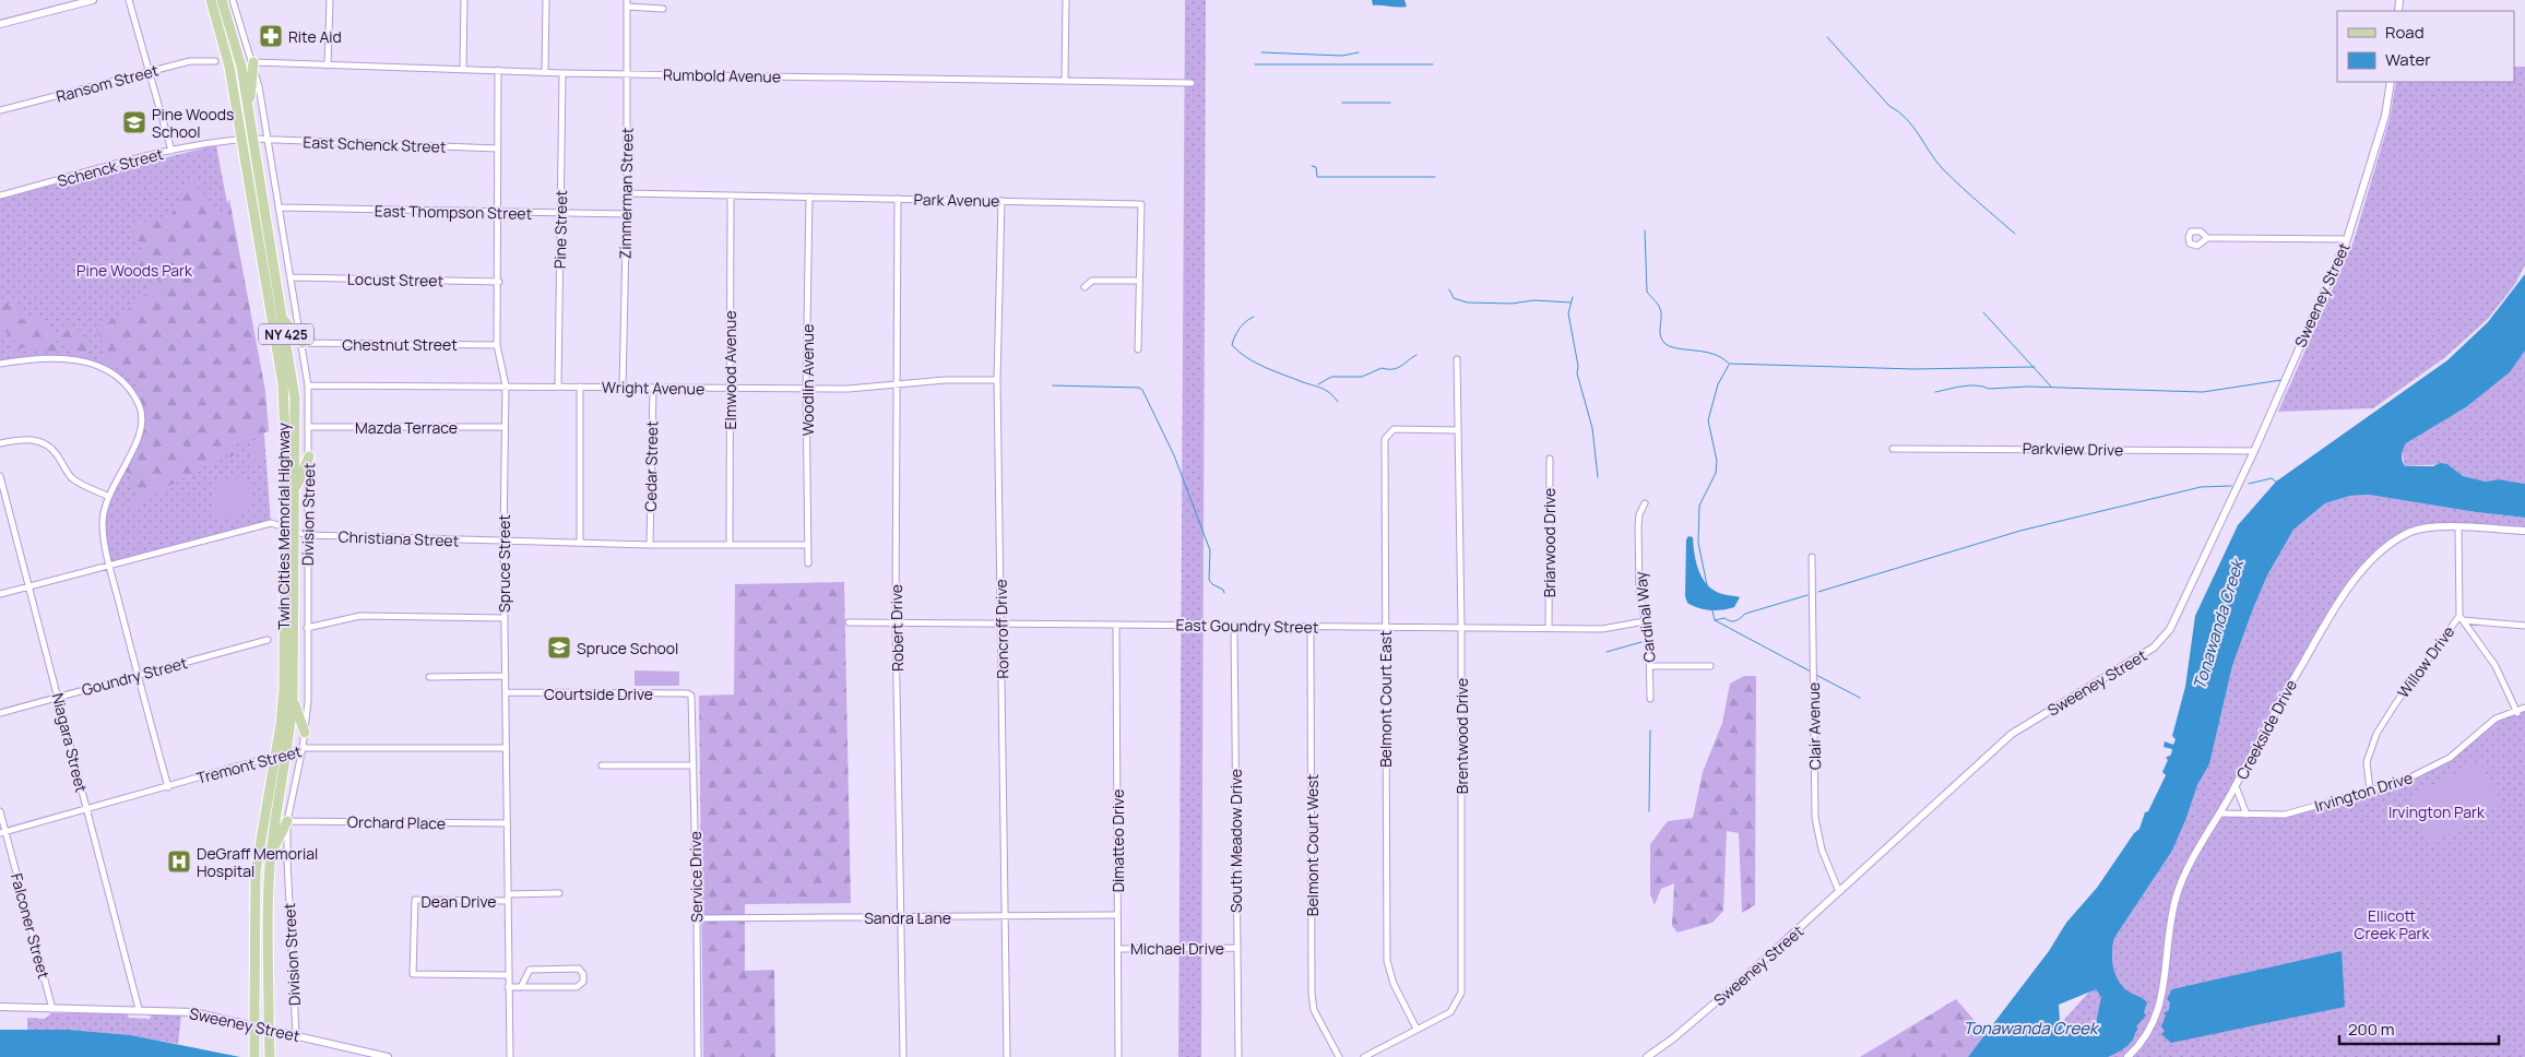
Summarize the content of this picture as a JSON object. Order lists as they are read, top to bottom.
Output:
{
  "streets": {
    "main road": ["NY 425", "Twin Cities Memorial Highway"],
    "street": [
      "Rumbold Avenue",
      "Ransom Street",
      "East Schenck Street",
      "Schenck Street",
      "Zimmerman Street",
      "Park Avenue",
      "East Thompson Street",
      "Pine Street",
      "Locust Street",
      "Sweeney Street",
      "Chestnut Street",
      "Elmwood Avenue",
      "Woodlin Avenue",
      "Wright Avenue",
      "Mazda Terrace",
      "Parkview Drive",
      "Cedar Street",
      "Division Street",
      "Christiana Street",
      "Briarwood Drive",
      "Spruce Street",
      "Cardinal Way",
      "East Goundry Street",
      "Robert Drive",
      "Roncroff Drive",
      "Willow Drive",
      "Goundry Street",
      "Courtside Drive",
      "Belmont Court East",
      "Clair Avenue",
      "Creekside Drive",
      "Brentwood Drive",
      "Niagara Street",
      "Tremont Street",
      "Irvington Drive",
      "Orchard Place",
      "Dimatteo Drive",
      "South Meadow Drive",
      "Belmont Court West",
      "Service Drive",
      "Dean Drive",
      "Sandra Lane",
      "Falconer Street",
      "Michael Drive"
    ]
  },
  "crossings": [
    ["Rumbold Avenue", "Zimmerman Street"],
    ["Rumbold Avenue", "Pine Street"],
    ["Rumbold Avenue", "Division Street"],
    ["Rumbold Avenue", "Spruce Street"],
    ["East Schenck Street", "Schenck Street"],
    ["East Schenck Street", "Division Street"],
    ["East Schenck Street", "Twin Cities Memorial Highway"],
    ["East Schenck Street", "Spruce Street"],
    ["Schenck Street", "Twin Cities Memorial Highway"],
    ["Zimmerman Street", "Park Avenue"],
    ["Zimmerman Street", "East Thompson Street"],
    ["Zimmerman Street", "Wright Avenue"],
    ["Park Avenue", "Elmwood Avenue"],
    ["Park Avenue", "Woodlin Avenue"],
    ["Park Avenue", "Robert Drive"],
    ["Park Avenue", "Roncroff Drive"],
    ["East Thompson Street", "Pine Street"],
    ["East Thompson Street", "Division Street"],
    ["East Thompson Street", "Spruce Street"],
    ["Pine Street", "Wright Avenue"],
    ["Locust Street", "Division Street"],
    ["Locust Street", "Spruce Street"],
    ["Sweeney Street", "Parkview Drive"],
    ["Sweeney Street", "Division Street"],
    ["Sweeney Street", "Clair Avenue"],
    ["Sweeney Street", "Niagara Street"],
    ["Sweeney Street", "Falconer Street"],
    ["Chestnut Street", "Division Street"],
    ["Chestnut Street", "Spruce Street"],
    ["Elmwood Avenue", "Wright Avenue"],
    ["Elmwood Avenue", "Christiana Street"],
    ["Woodlin Avenue", "Wright Avenue"],
    ["Woodlin Avenue", "Christiana Street"],
    ["Wright Avenue", "Cedar Street"],
    ["Wright Avenue", "Division Street"],
    ["Wright Avenue", "Spruce Street"],
    ["Wright Avenue", "Robert Drive"],
    ["Wright Avenue", "Roncroff Drive"],
    ["Mazda Terrace", "Division Street"],
    ["Mazda Terrace", "Spruce Street"],
    ["Cedar Street", "Christiana Street"],
    ["Division Street", "Christiana Street"],
    ["Division Street", "Tremont Street"],
    ["Division Street", "Orchard Place"],
    ["Twin Cities Memorial Highway", "Christiana Street"],
    ["Twin Cities Memorial Highway", "Tremont Street"],
    ["Christiana Street", "Spruce Street"],
    ["Christiana Street", "Niagara Street"],
    ["Briarwood Drive", "East Goundry Street"],
    ["Spruce Street", "Courtside Drive"],
    ["Spruce Street", "Tremont Street"],
    ["Spruce Street", "Orchard Place"],
    ["Spruce Street", "Dean Drive"],
    ["Cardinal Way", "East Goundry Street"],
    ["East Goundry Street", "Robert Drive"],
    ["East Goundry Street", "Roncroff Drive"],
    ["East Goundry Street", "Belmont Court East"],
    ["East Goundry Street", "Brentwood Drive"],
    ["East Goundry Street", "Dimatteo Drive"],
    ["East Goundry Street", "South Meadow Drive"],
    ["East Goundry Street", "Belmont Court West"],
    ["Robert Drive", "Sandra Lane"],
    ["Roncroff Drive", "Sandra Lane"],
    ["Willow Drive", "Creekside Drive"],
    ["Willow Drive", "Irvington Drive"],
    ["Goundry Street", "Niagara Street"],
    ["Courtside Drive", "Service Drive"],
    ["Belmont Court East", "Brentwood Drive"],
    ["Creekside Drive", "Irvington Drive"],
    ["Niagara Street", "Tremont Street"],
    ["Tremont Street", "Falconer Street"],
    ["Dimatteo Drive", "Sandra Lane"],
    ["Dimatteo Drive", "Michael Drive"],
    ["South Meadow Drive", "Michael Drive"],
    ["Service Drive", "Sandra Lane"]
  ],
  "water": ["Tonawanda Creek"],
  "parks": ["Pine Woods Park", "Irvington Park", "Ellicott Creek Park"],
  "places": {
    "pharmacy": ["Rite Aid"],
    "school or university": ["Pine Woods School", "Spruce School"],
    "hospital": ["DeGraff Memorial Hospital"]
  },
  "legend": ["Road", "Water"],
  "scale_bar": "200 m"
}
